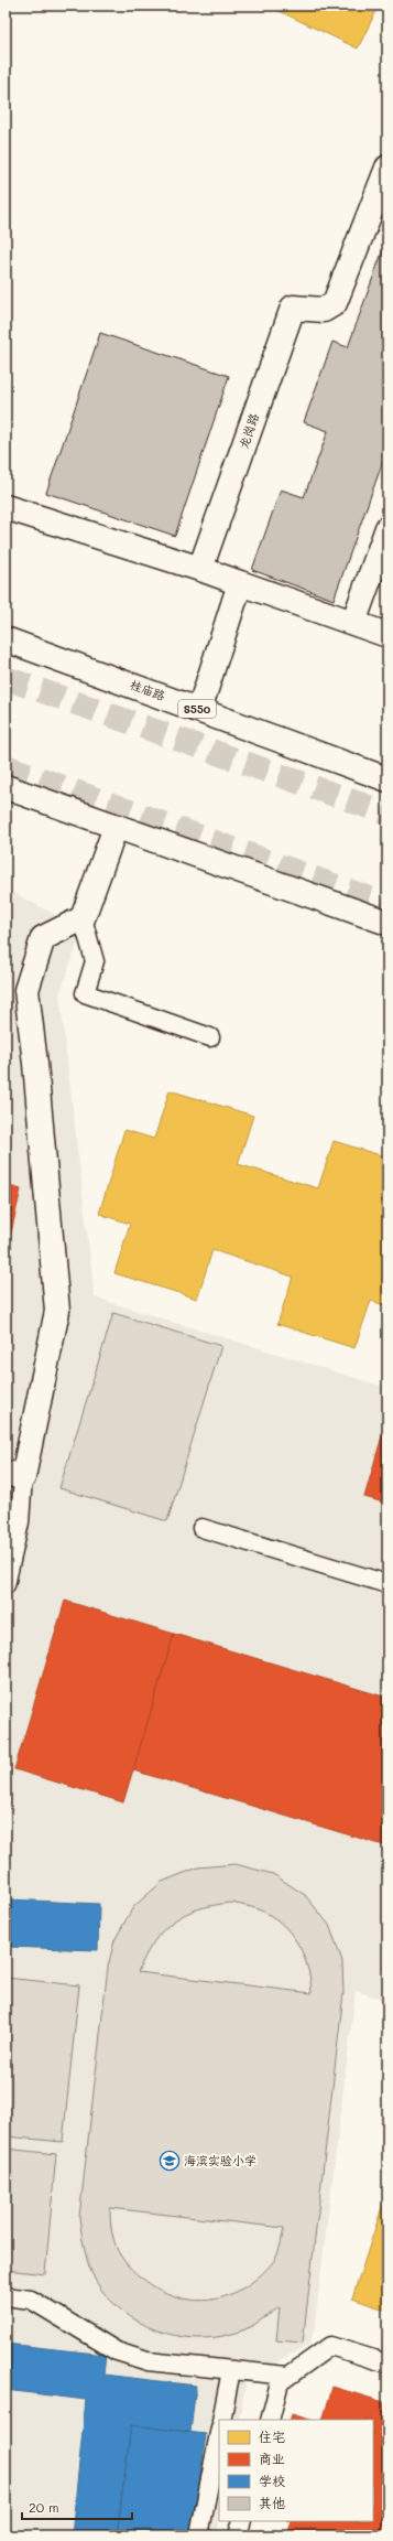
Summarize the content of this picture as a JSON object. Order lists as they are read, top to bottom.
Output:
{
  "streets": {
    "street": ["龙岗路", "桂庙路", "S550"]
  },
  "places": {
    "school or university": ["海滨实验小学"]
  },
  "legend": [
    "住宅",
    "商业",
    "学校",
    "其他"
  ],
  "scale_bar": "20 m"
}
